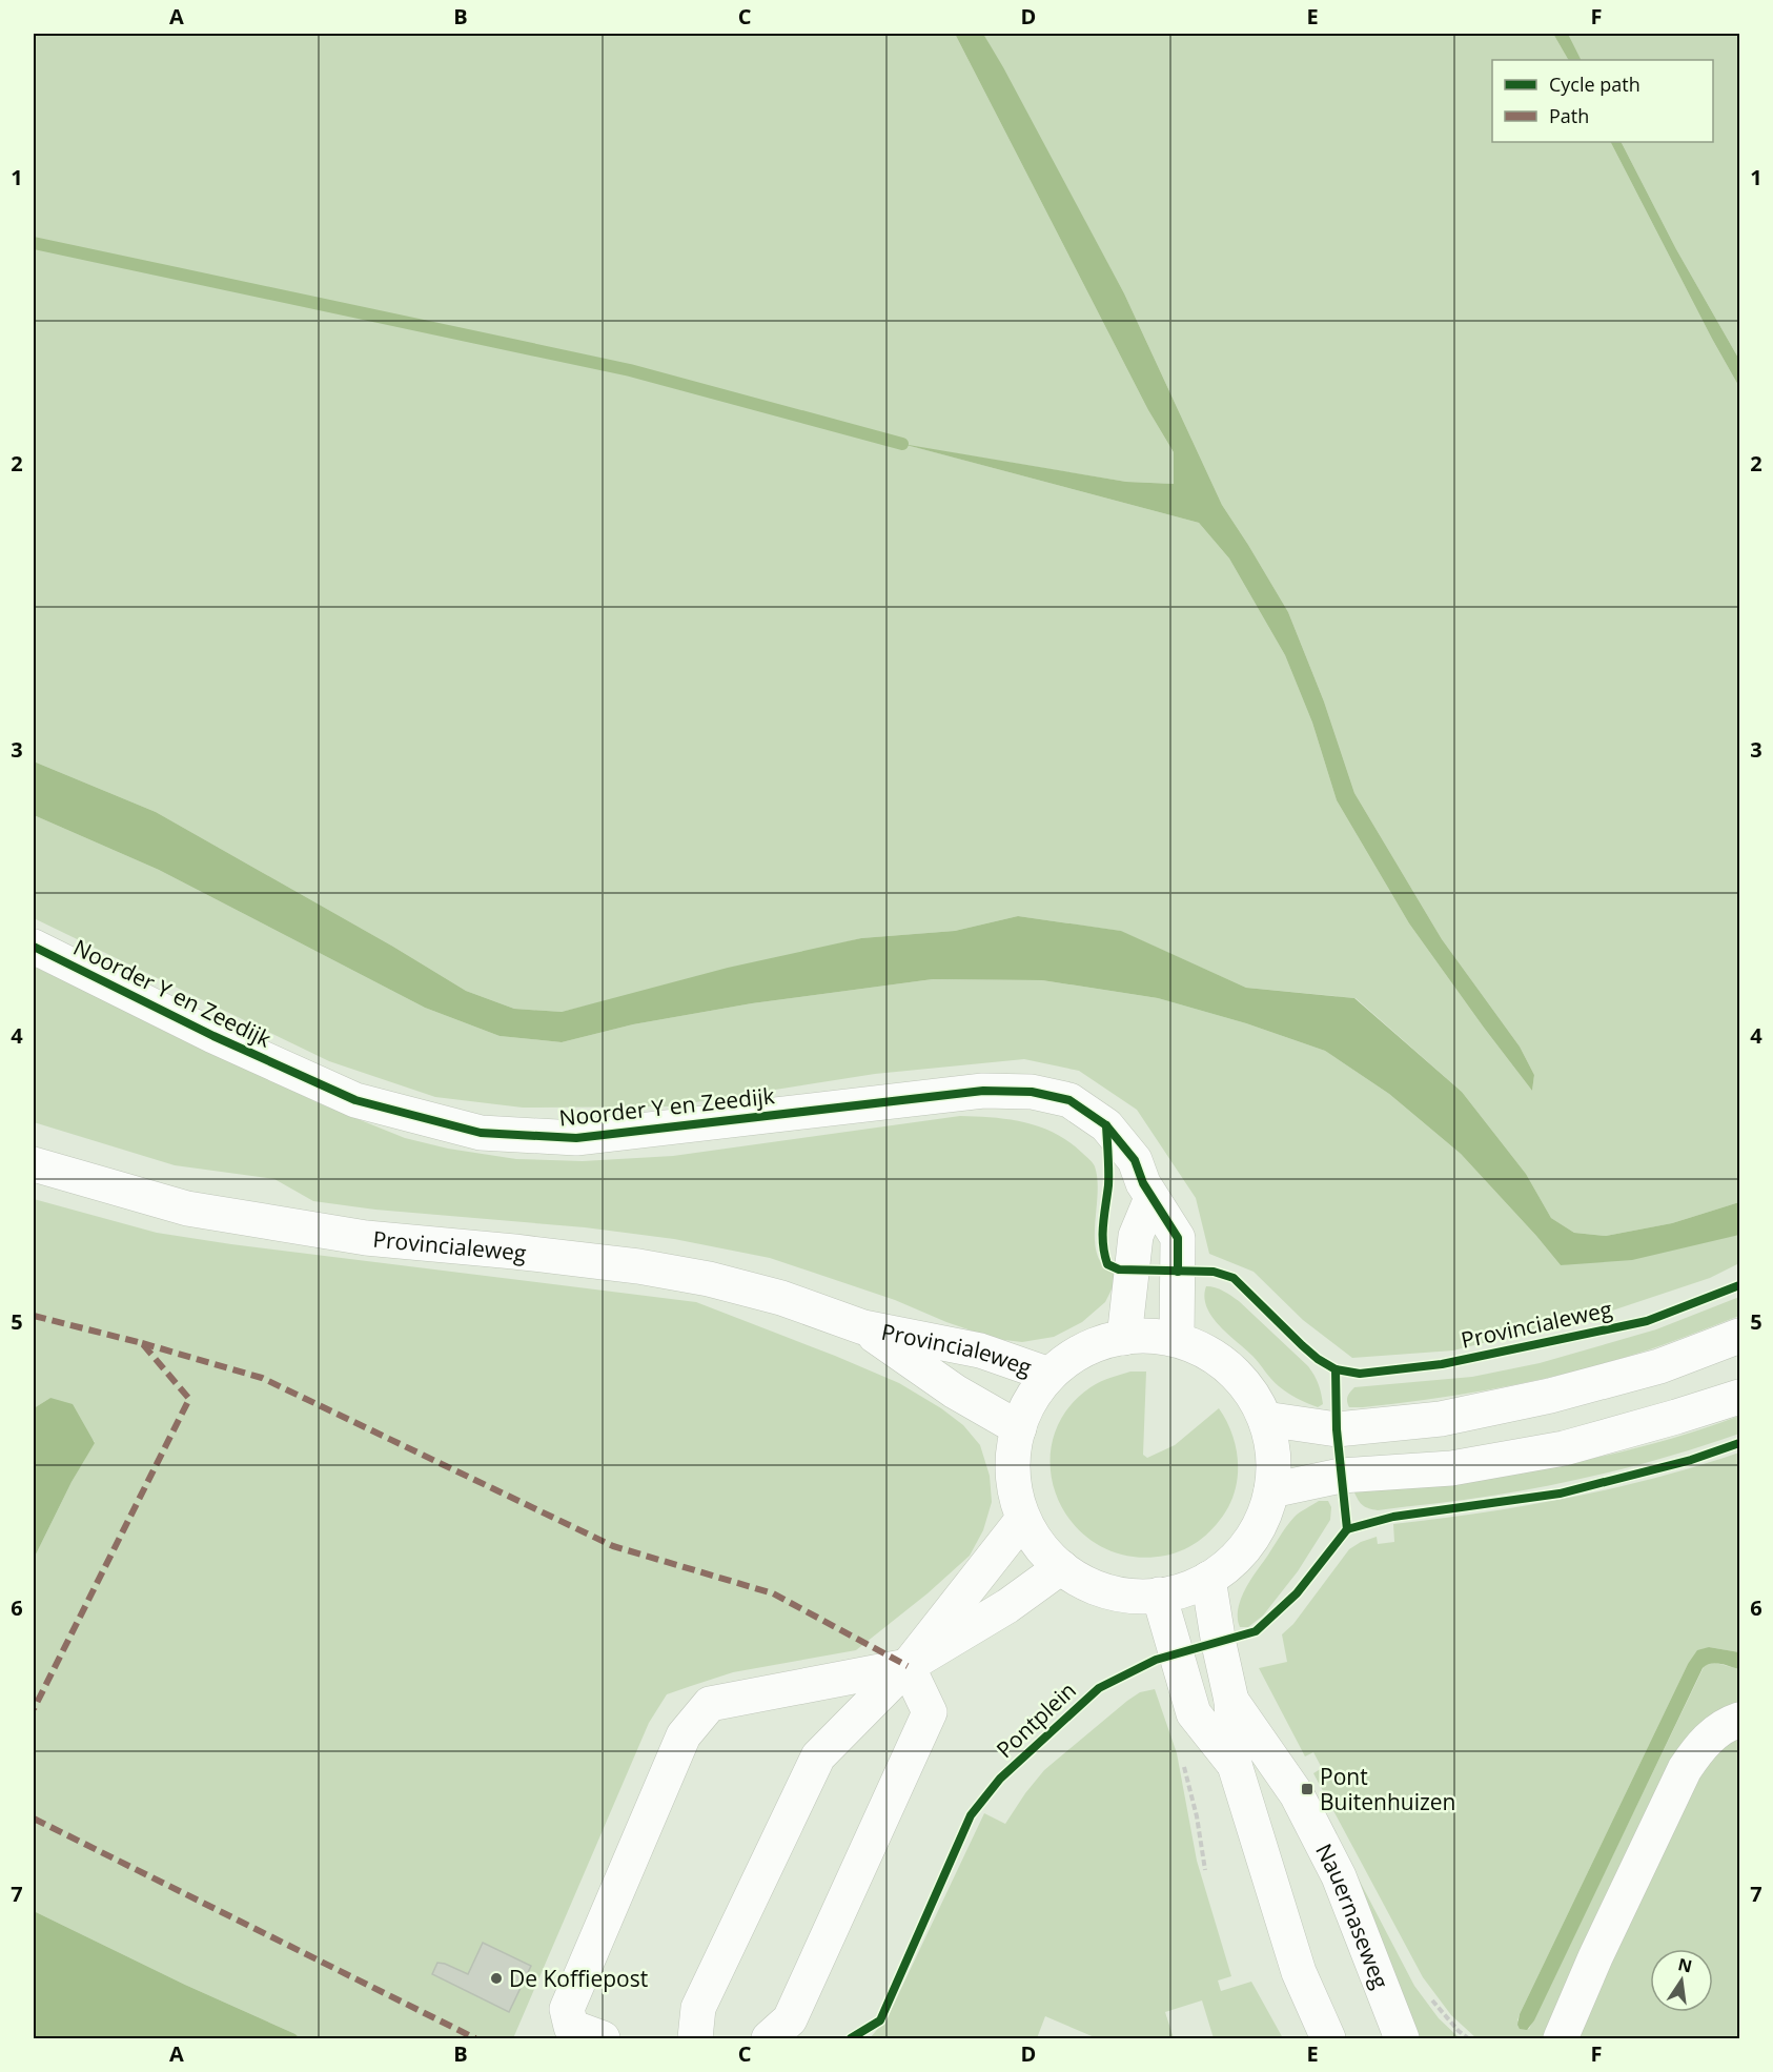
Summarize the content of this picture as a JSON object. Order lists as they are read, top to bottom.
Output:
{
  "streets": {
    "main road": ["Noorder Y en Zeedijk", "Provincialeweg", "Nauernaseweg"],
    "cycle path": ["Pontplein"]
  },
  "places": {
    "transit": ["Pont Buitenhuizen"],
    "other": ["De Koffiepost"]
  },
  "legend": ["Cycle path", "Path"],
  "north": "top",
  "grid": {
    "columns": [
      "A",
      "B",
      "C",
      "D",
      "E",
      "F"
    ],
    "rows": [
      "1",
      "2",
      "3",
      "4",
      "5",
      "6",
      "7"
    ]
  }
}
